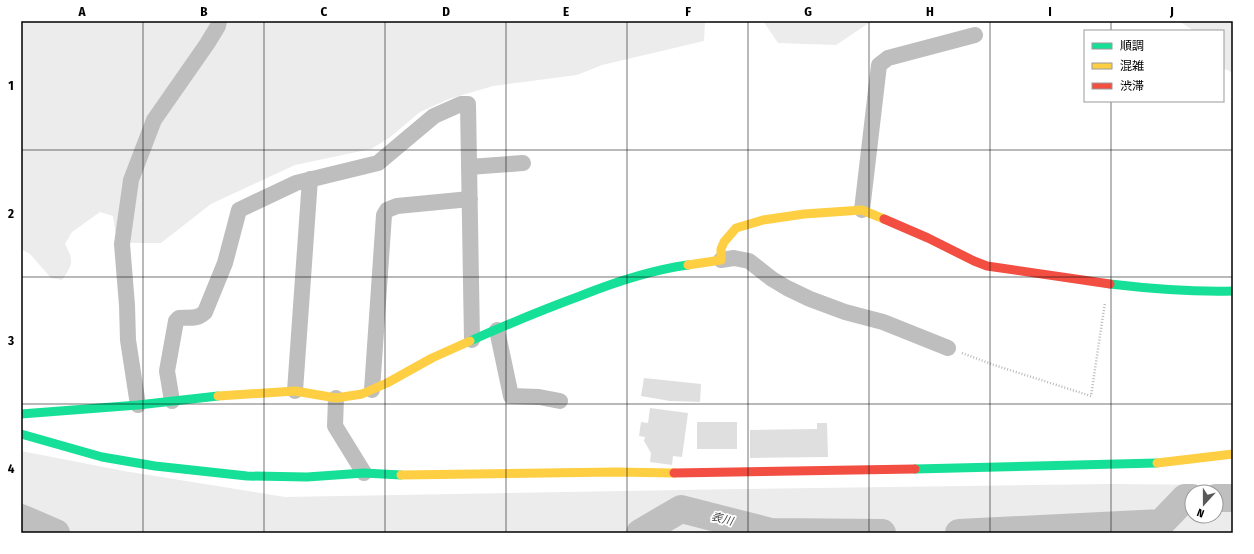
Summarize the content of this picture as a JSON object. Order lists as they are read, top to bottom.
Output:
{
  "water": ["表川"],
  "legend": ["順調", "混雑", "渋滞"],
  "north": "bottom",
  "grid": {
    "columns": [
      "A",
      "B",
      "C",
      "D",
      "E",
      "F",
      "G",
      "H",
      "I",
      "J"
    ],
    "rows": [
      "1",
      "2",
      "3",
      "4"
    ]
  }
}
